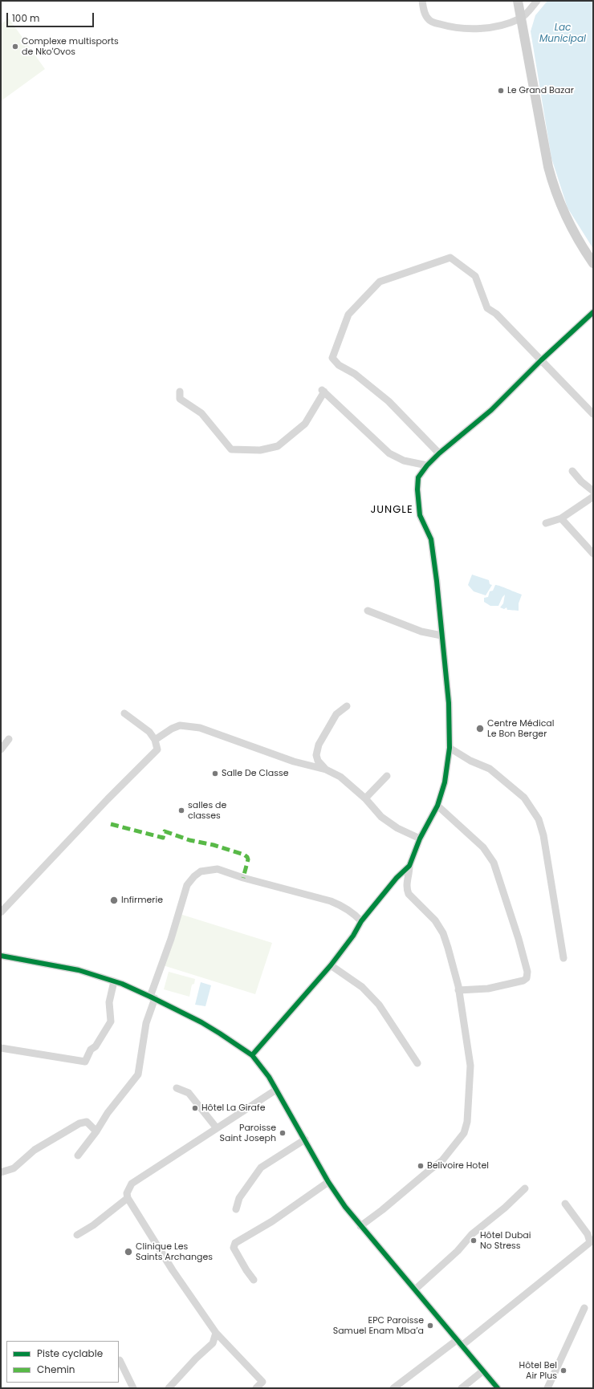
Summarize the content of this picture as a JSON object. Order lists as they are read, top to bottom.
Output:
{
  "districts": ["JUNGLE"],
  "water": ["Lac Municipal"],
  "places": [
    "Complexe multisports de Nko'Ovos",
    "Le Grand Bazar",
    "Centre Médical Le Bon Berger",
    "Salle De Classe",
    "salles de classes",
    "Infirmerie",
    "Hôtel La Girafe",
    "Paroisse Saint Joseph",
    "Belivoire Hotel",
    "Hôtel Dubai No Stress",
    "Clinique Les Saints Archanges",
    "EPC Paroisse Samuel Enam Mba’a",
    "Hôtel Bel Air Plus"
  ],
  "legend": ["Piste cyclable", "Chemin"],
  "scale_bar": "100 m"
}
